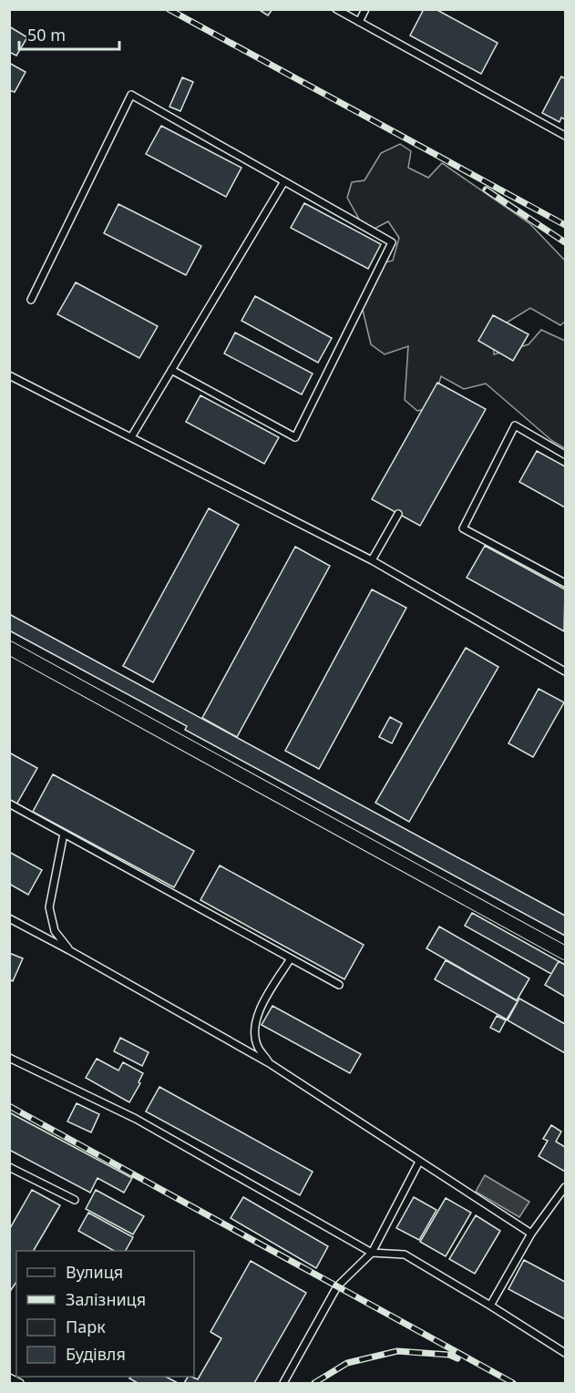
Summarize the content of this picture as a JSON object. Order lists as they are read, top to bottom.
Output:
{
  "legend": [
    "Вулиця",
    "Залізниця",
    "Парк",
    "Будівля"
  ],
  "scale_bar": "50 m"
}
